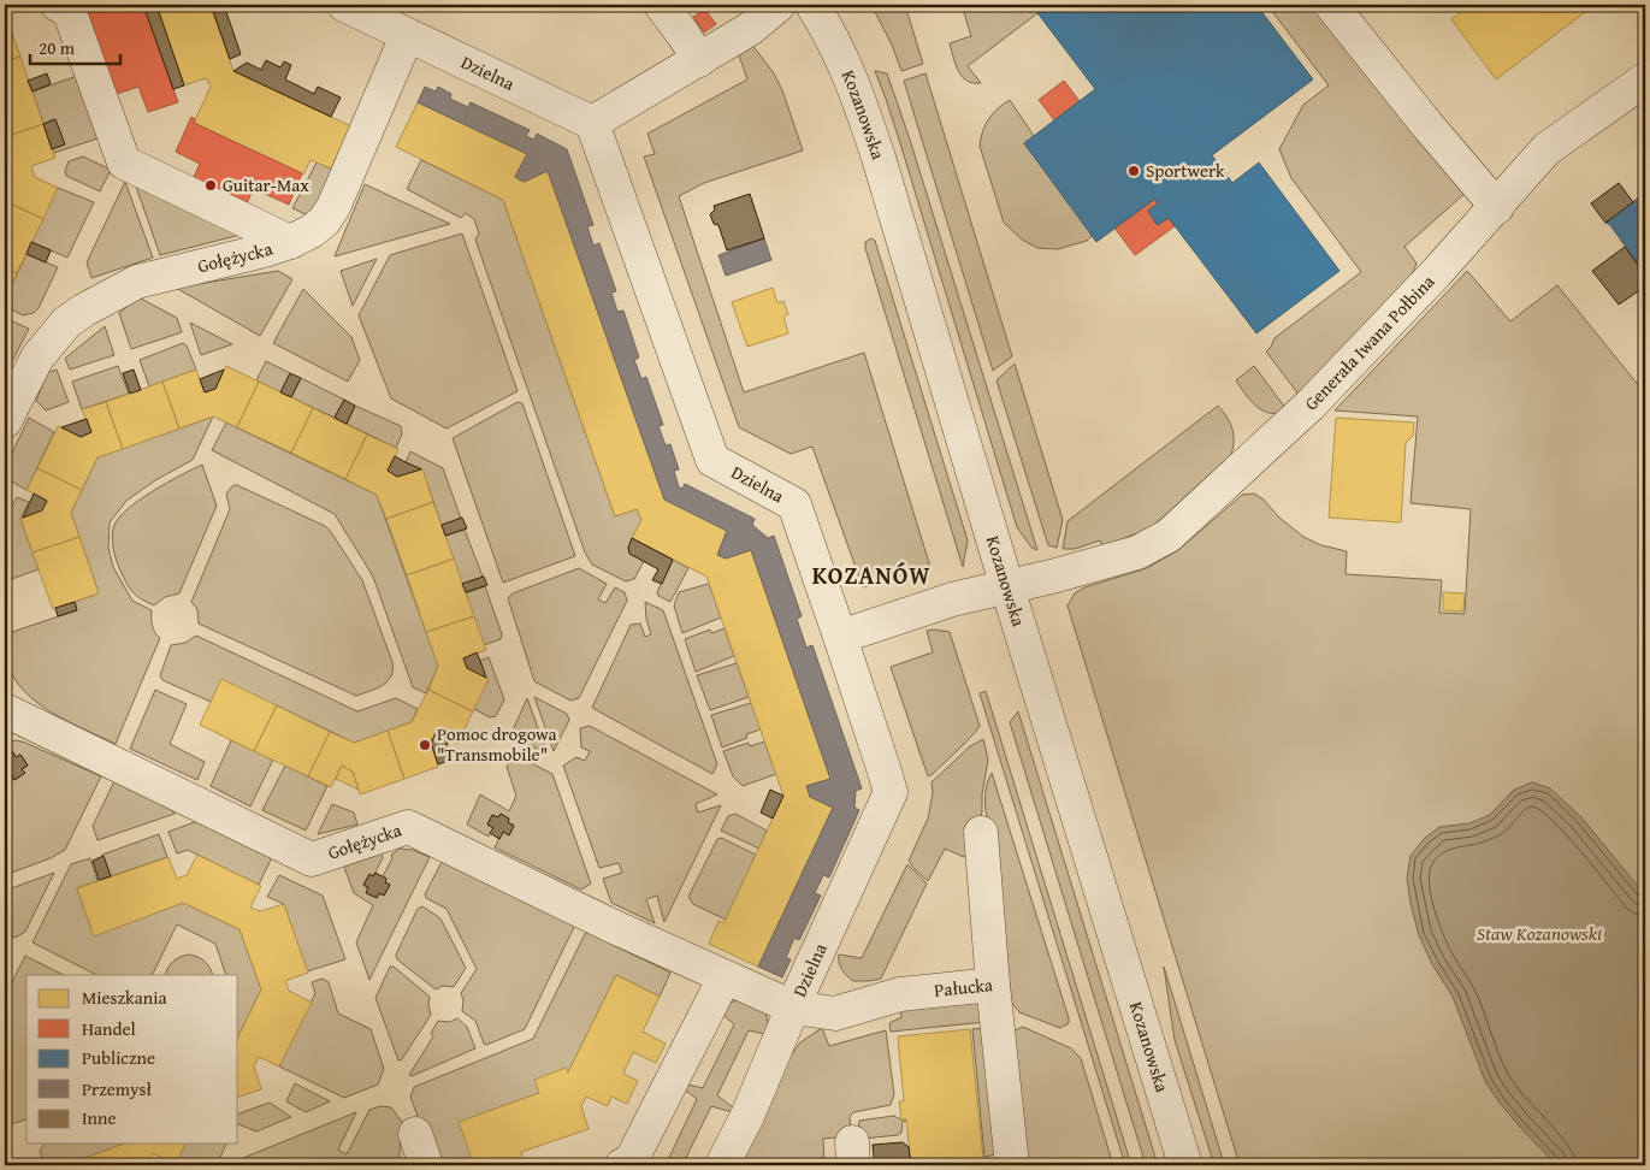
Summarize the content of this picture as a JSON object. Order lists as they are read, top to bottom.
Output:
{
  "streets": {
    "street": [
      "Dzielna",
      "Kozanowska",
      "Gołężycka",
      "Generała Iwana Połbina",
      "Pałucka"
    ]
  },
  "crossings": [
    ["Dzielna", "Gołężycka"],
    ["Dzielna", "Generała Iwana Połbina"],
    ["Dzielna", "Pałucka"],
    ["Kozanowska", "Generała Iwana Połbina"],
    ["Gołężycka", "Pałucka"]
  ],
  "districts": ["KOZANÓW"],
  "water": ["Staw Kozanowski"],
  "places": ["Sportwerk", "Guitar-Max", "Pomoc drogowa \"Transmobile\""],
  "legend": [
    "Mieszkania",
    "Handel",
    "Publiczne",
    "Przemysł",
    "Inne"
  ],
  "scale_bar": "20 m"
}
